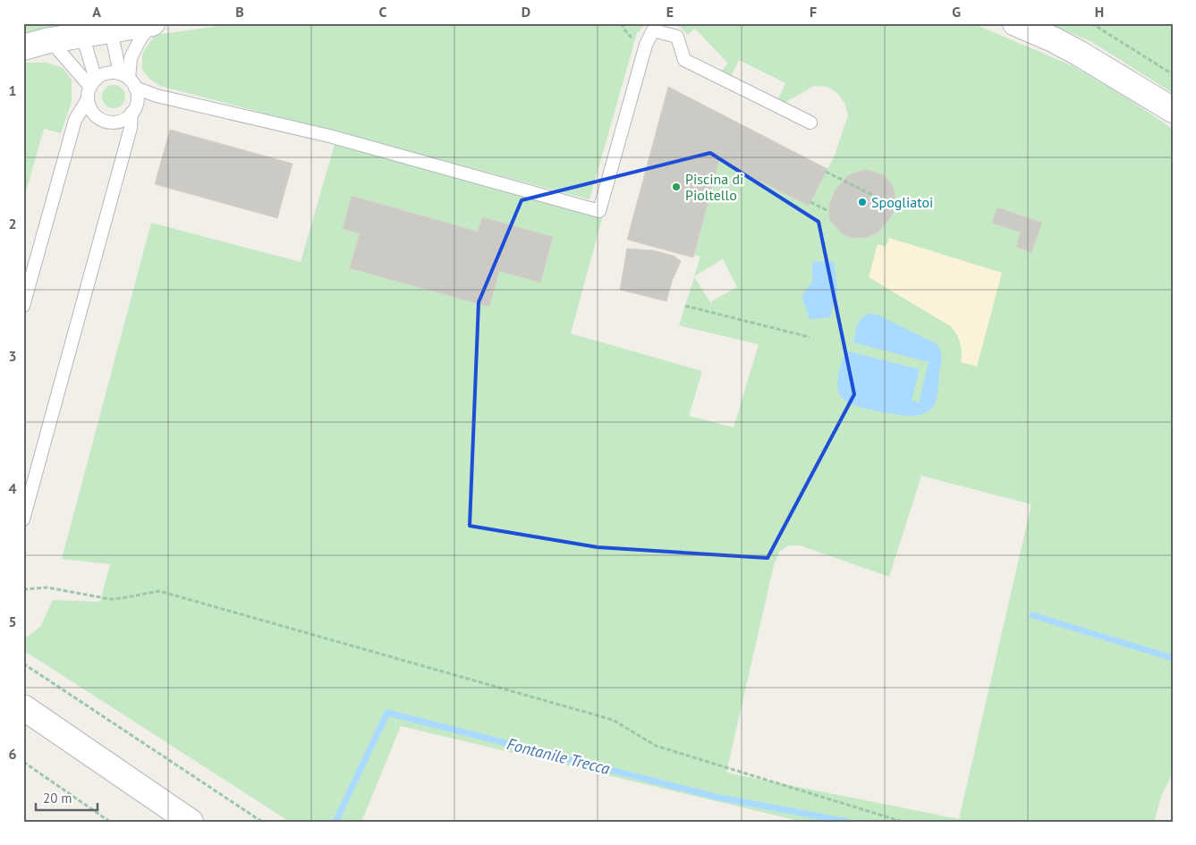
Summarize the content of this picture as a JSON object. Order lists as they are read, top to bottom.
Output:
{
  "water": ["Fontanile Trecca"],
  "places": ["Piscina di Pioltello", "Spogliatoi"],
  "scale_bar": "20 m",
  "grid": {
    "columns": [
      "A",
      "B",
      "C",
      "D",
      "E",
      "F",
      "G",
      "H"
    ],
    "rows": [
      "1",
      "2",
      "3",
      "4",
      "5",
      "6"
    ]
  }
}
